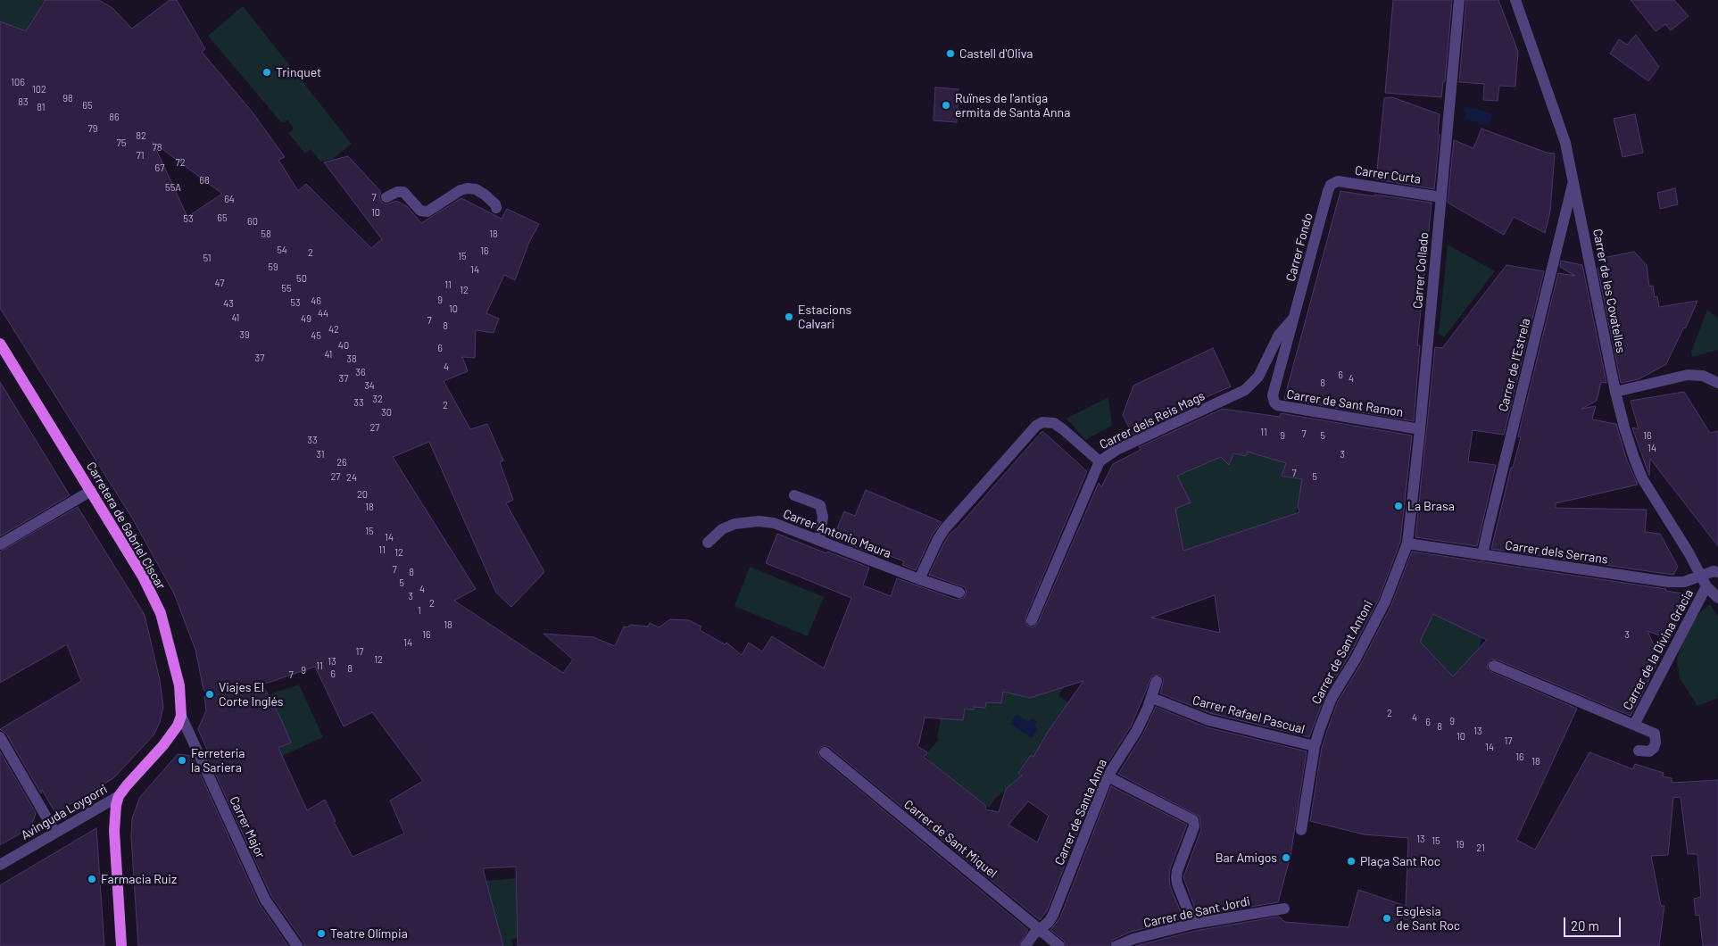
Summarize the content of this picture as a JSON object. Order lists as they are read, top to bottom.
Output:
{
  "streets": {
    "main road": ["Carretera de Gabriel Ciscar"],
    "street": [
      "Carrer Curta",
      "Carrer Fondo",
      "Carrer Collado",
      "Carrer de les Covatelles",
      "Carrer de l'Estrela",
      "Carrer de Sant Ramon",
      "Carrer dels Reis Mags",
      "Carrer Antonio Maura",
      "Carrer dels Serrans",
      "Carrer de la Divina Gràcia",
      "Carrer de Sant Antoni",
      "Carrer Rafael Pascual",
      "Avinguda Loygorri",
      "Carrer de Santa Anna",
      "Carrer Major",
      "Carrer de Sant Miquel",
      "Carrer de Sant Jordi"
    ]
  },
  "crossings": [
    ["Carrer Curta", "Carrer Fondo"],
    ["Carrer Curta", "Carrer Collado"],
    ["Carrer Fondo", "Carrer de Sant Ramon"],
    ["Carrer Fondo", "Carrer dels Reis Mags"],
    ["Carrer Collado", "Carrer de Sant Ramon"],
    ["Carrer Collado", "Carrer dels Serrans"],
    ["Carrer Collado", "Carrer de Sant Antoni"],
    ["Carrer de les Covatelles", "Carrer de l'Estrela"],
    ["Carrer de les Covatelles", "Carrer dels Serrans"],
    ["Carrer de les Covatelles", "Carrer de la Divina Gràcia"],
    ["Carrer de l'Estrela", "Carrer dels Serrans"],
    ["Carrer de Sant Ramon", "Carrer dels Reis Mags"],
    ["Carretera de Gabriel Ciscar", "Avinguda Loygorri"],
    ["Carretera de Gabriel Ciscar", "Carrer Major"],
    ["Carrer dels Serrans", "Carrer de la Divina Gràcia"],
    ["Carrer dels Serrans", "Carrer de Sant Antoni"],
    ["Carrer de Sant Antoni", "Carrer Rafael Pascual"],
    ["Carrer Rafael Pascual", "Carrer de Santa Anna"],
    ["Carrer de Santa Anna", "Carrer de Sant Miquel"]
  ],
  "places": [
    "Castell d'Oliva",
    "Trinquet",
    "Ruïnes de l'antiga ermita de Santa Anna",
    "Estacions Calvari",
    "La Brasa",
    "Viajes El Corte Inglés",
    "Ferreteria la Sariera",
    "Bar Amigos",
    "Plaça Sant Roc",
    "Farmacia Ruiz",
    "Esglèsia de Sant Roc",
    "Teatre Olímpia"
  ],
  "house_numbers": [
    "106",
    "102",
    "98",
    "83",
    "65",
    "81",
    "86",
    "79",
    "82",
    "75",
    "78",
    "71",
    "72",
    "67",
    "68",
    "55A",
    "7",
    "64",
    "10",
    "65",
    "53",
    "60",
    "58",
    "18",
    "54",
    "16",
    "2",
    "15",
    "51",
    "59",
    "14",
    "50",
    "47",
    "11",
    "55",
    "12",
    "9",
    "46",
    "53",
    "43",
    "10",
    "44",
    "41",
    "49",
    "7",
    "8",
    "42",
    "39",
    "45",
    "40",
    "6",
    "41",
    "37",
    "38",
    "4",
    "36",
    "6",
    "37",
    "4",
    "8",
    "34",
    "32",
    "33",
    "2",
    "30",
    "27",
    "11",
    "7",
    "9",
    "5",
    "16",
    "33",
    "14",
    "31",
    "3",
    "26",
    "7",
    "27",
    "5",
    "24",
    "20",
    "18",
    "15",
    "14",
    "11",
    "12",
    "7",
    "8",
    "5",
    "4",
    "3",
    "2",
    "1",
    "18",
    "16",
    "3",
    "14",
    "17",
    "12",
    "13",
    "11",
    "8",
    "9",
    "6",
    "7",
    "2",
    "4",
    "9",
    "6",
    "8",
    "13",
    "10",
    "17",
    "14",
    "16",
    "18",
    "13",
    "15",
    "19",
    "21"
  ],
  "scale_bar": "20 m"
}
